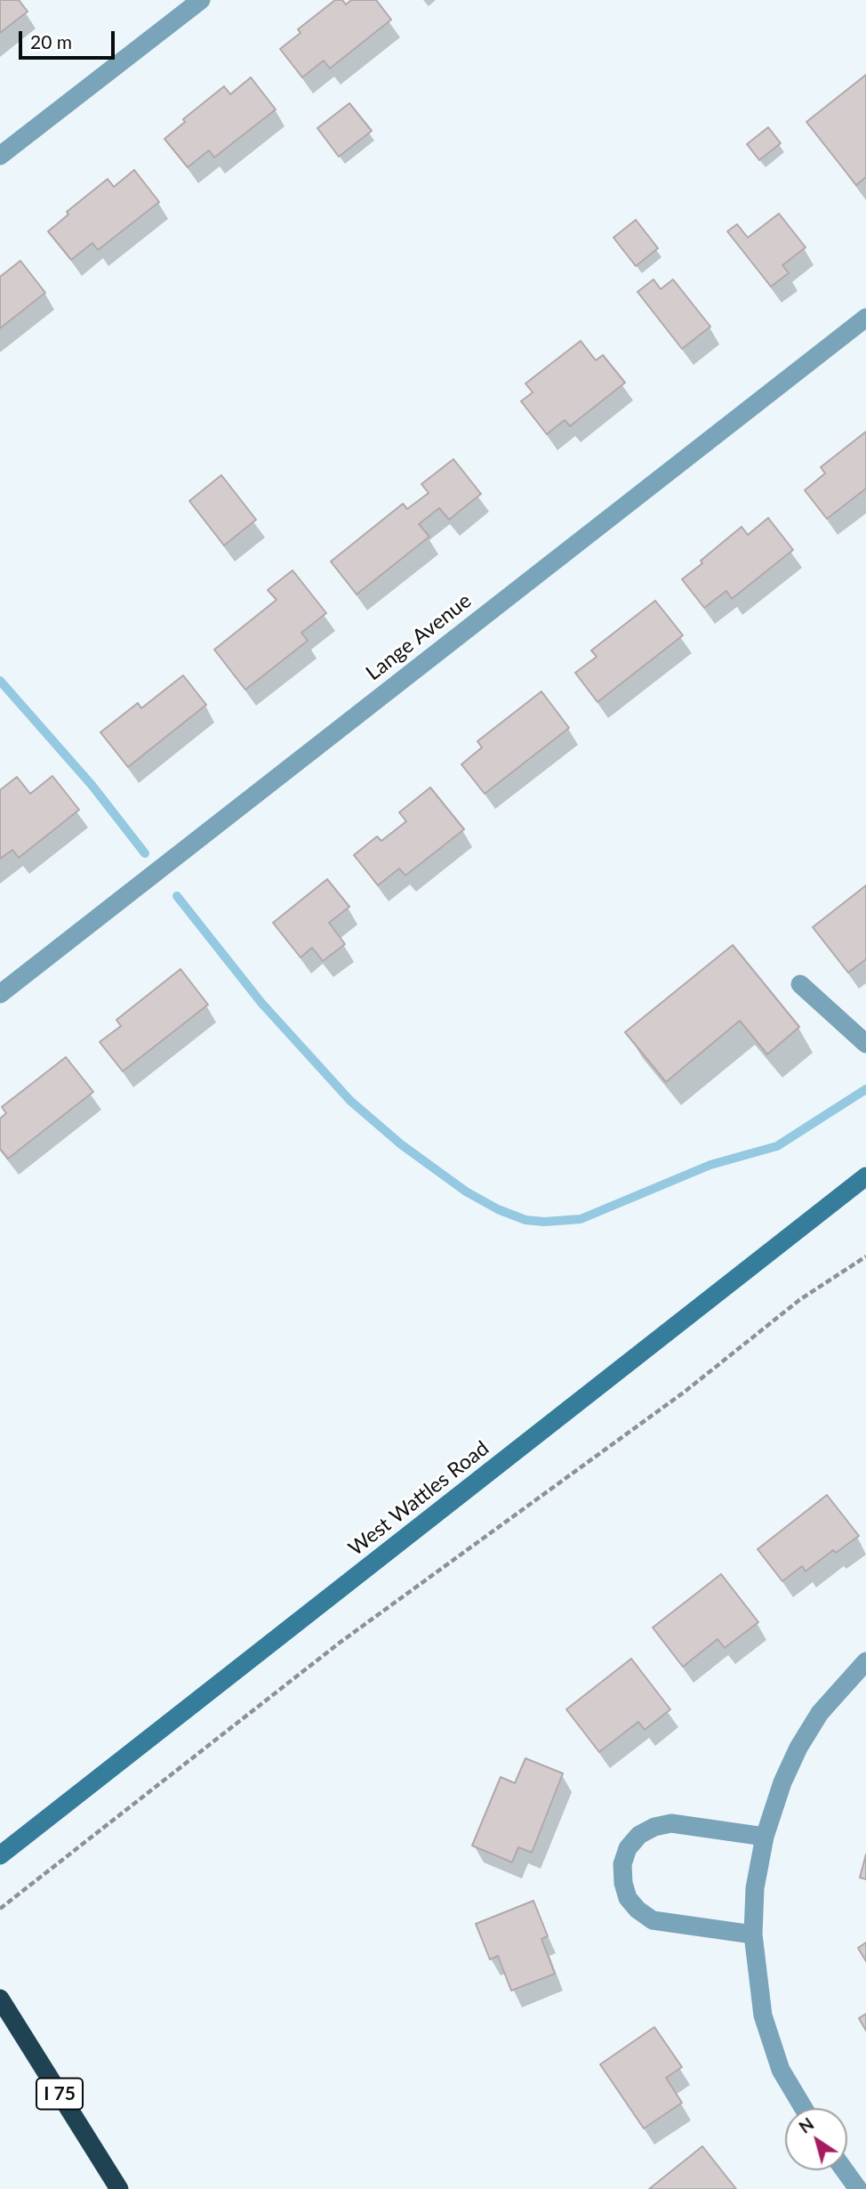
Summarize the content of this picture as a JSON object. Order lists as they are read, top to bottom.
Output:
{
  "streets": {
    "highway": ["I 75"],
    "street": ["Lange Avenue", "West Wattles Road"]
  },
  "scale_bar": "20 m",
  "north": "top left"
}
